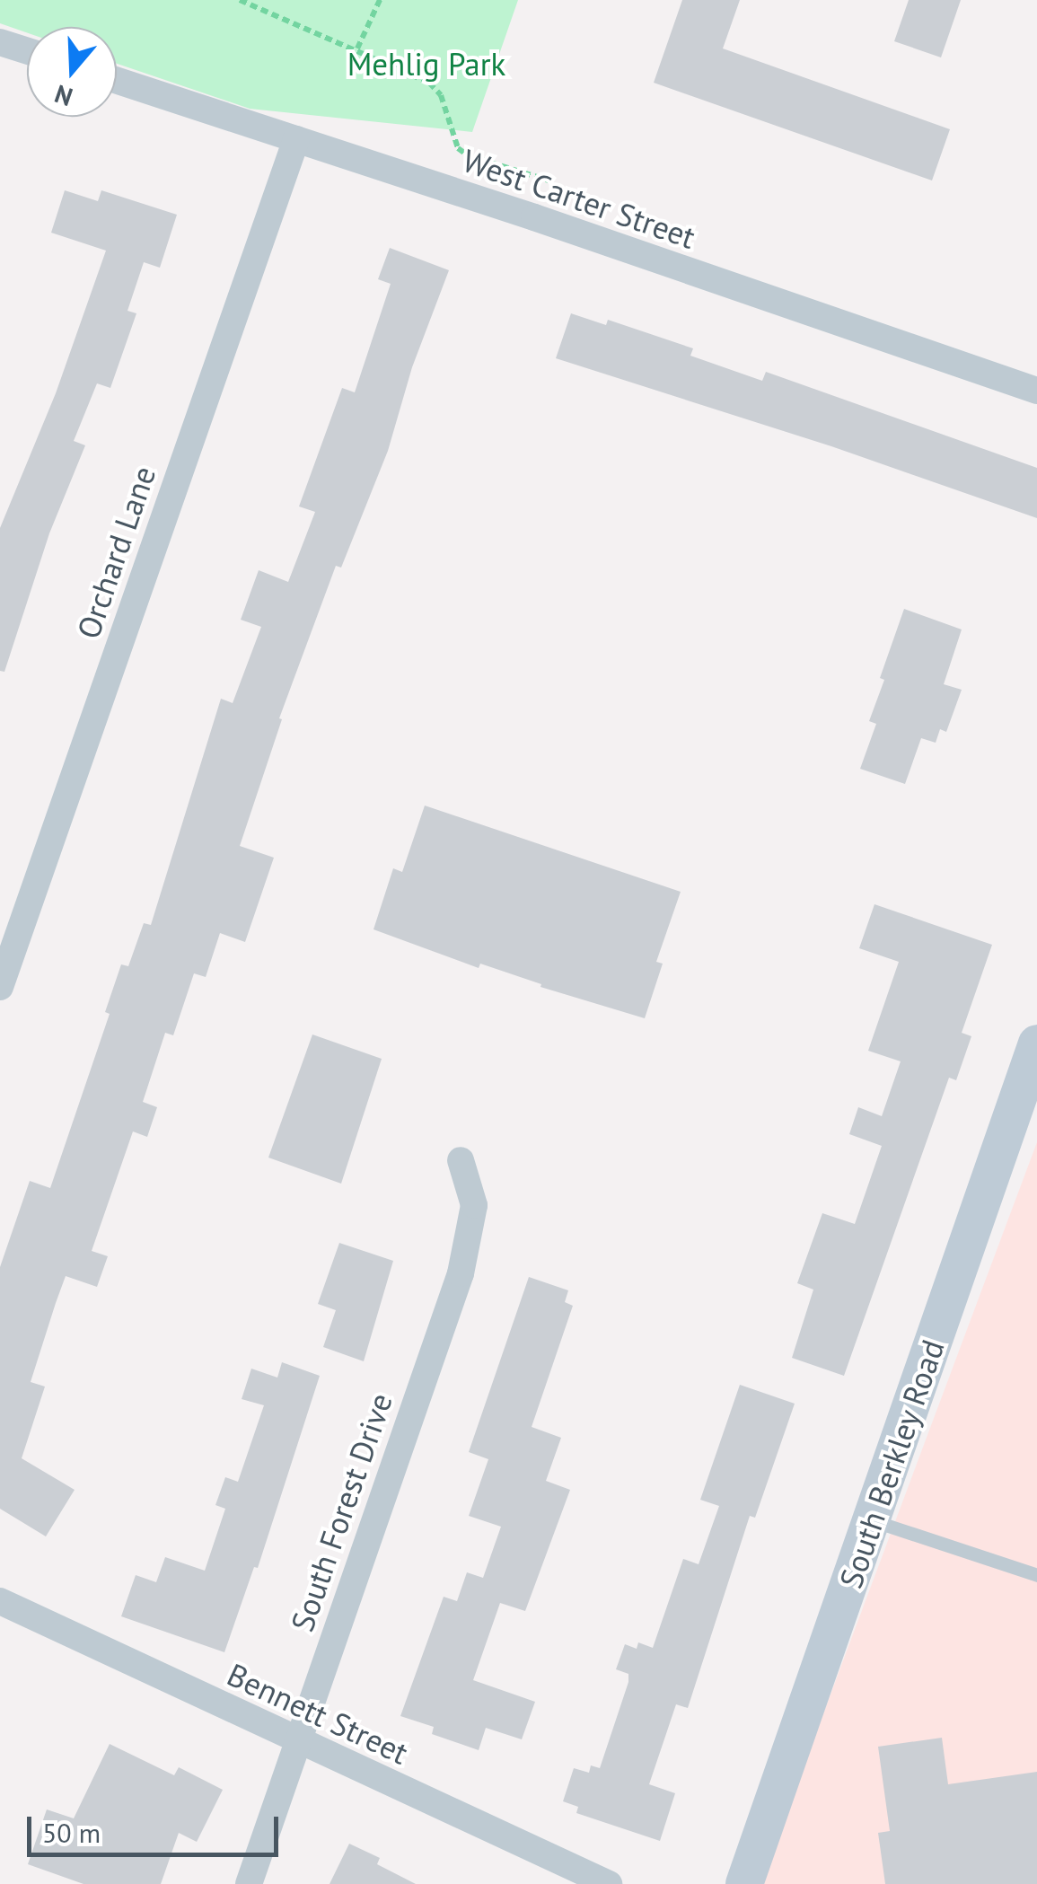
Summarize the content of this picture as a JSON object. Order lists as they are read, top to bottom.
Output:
{
  "streets": {
    "street": [
      "West Carter Street",
      "Orchard Lane",
      "South Berkley Road",
      "South Forest Drive",
      "Bennett Street"
    ]
  },
  "crossings": [
    ["West Carter Street", "Orchard Lane"],
    ["South Forest Drive", "Bennett Street"]
  ],
  "parks": ["Mehlig Park"],
  "scale_bar": "50 m",
  "north": "bottom"
}
